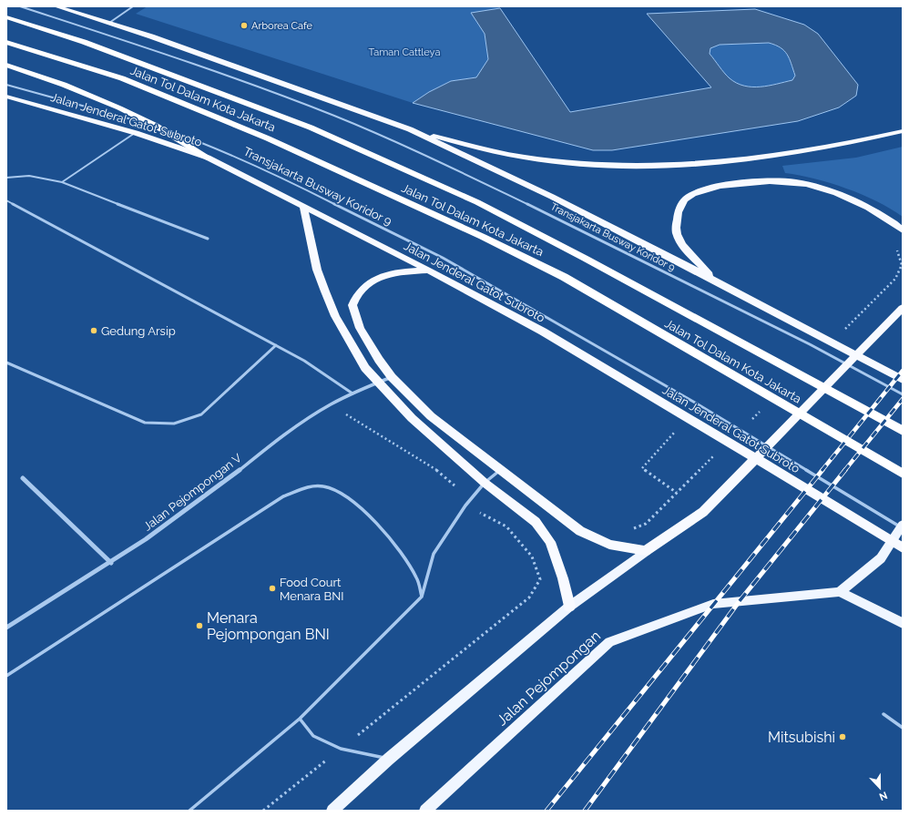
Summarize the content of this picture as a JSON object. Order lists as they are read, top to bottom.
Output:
{
  "streets": {
    "highway": ["Jalan Tol Dalam Kota Jakarta", "Jalan Jenderal Gatot Subroto"],
    "main road": ["Jalan Pejompongan"],
    "street": ["Jalan Pejompongan V"],
    "lane": ["Transjakarta Busway Koridor 9"]
  },
  "parks": ["Taman Cattleya"],
  "places": [
    "Arborea Cafe",
    "Gedung Arsip",
    "Food Court Menara BNI",
    "Menara Pejompongan BNI",
    "Mitsubishi"
  ],
  "north": "bottom"
}
